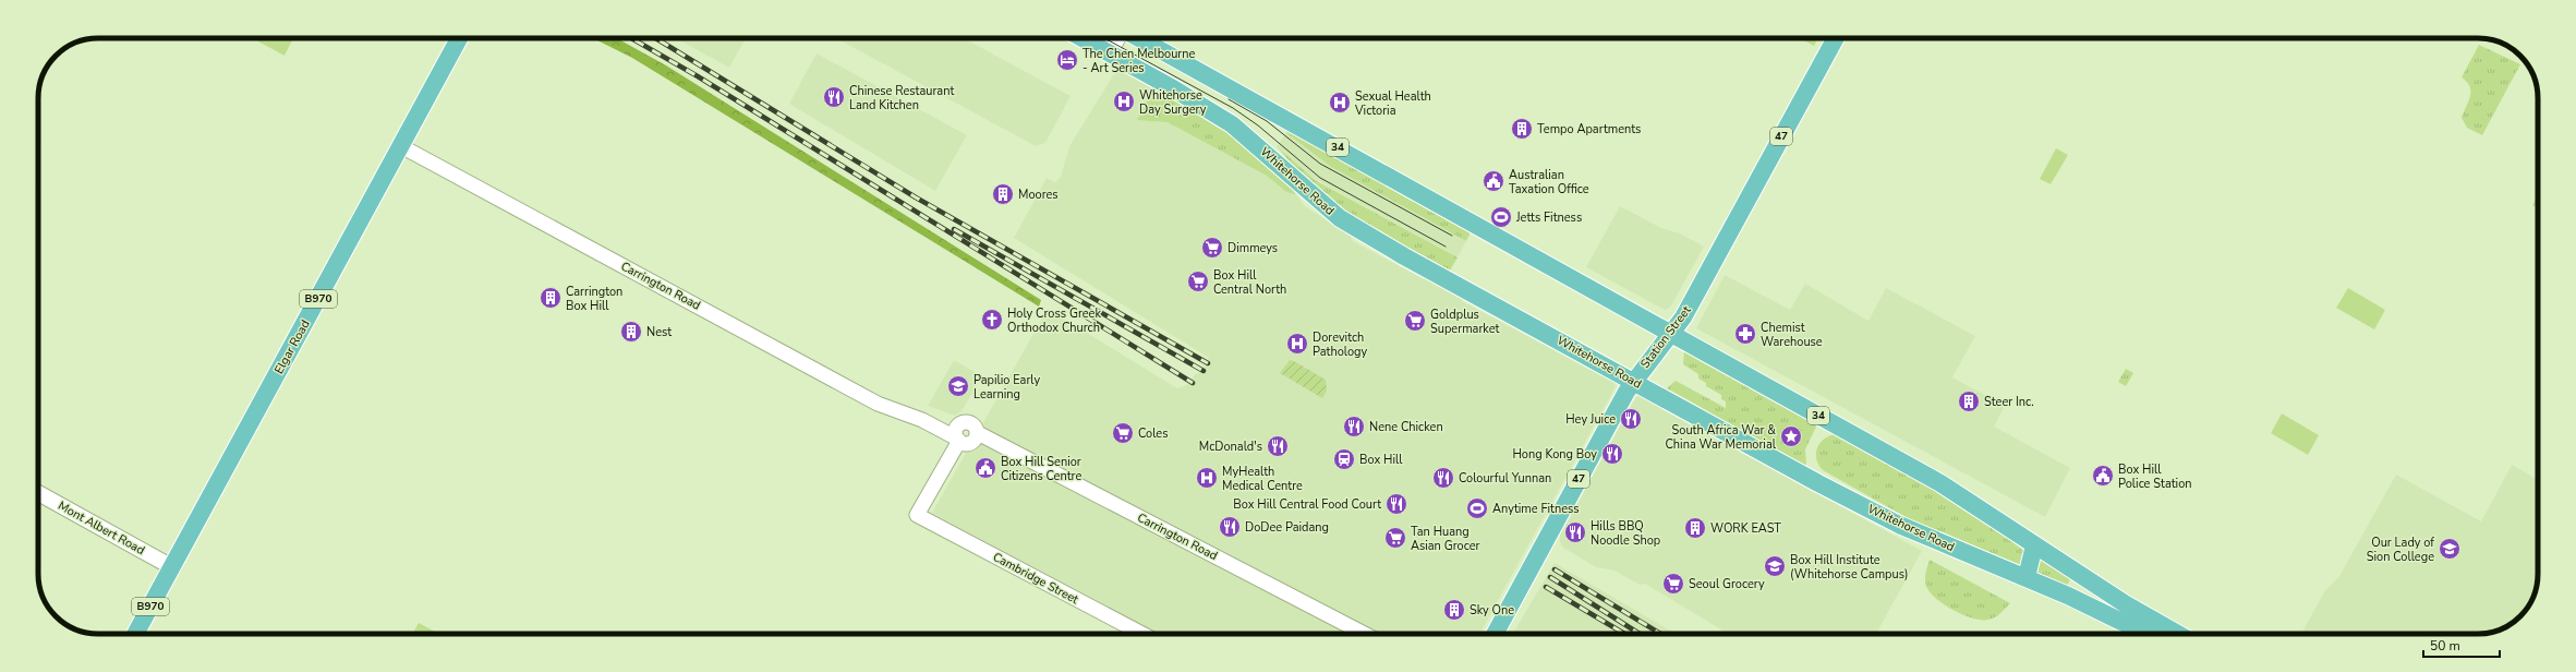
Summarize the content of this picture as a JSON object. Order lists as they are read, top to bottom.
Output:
{
  "streets": {
    "main road": [
      "47",
      "34",
      "Whitehorse Road",
      "B970",
      "Station Street",
      "Elgar Road",
      "Mont Albert Road"
    ],
    "street": ["Carrington Road", "Cambridge Street"]
  },
  "crossings": [
    ["34", "Station Street"],
    ["Whitehorse Road", "Station Street"],
    ["Carrington Road", "Elgar Road"],
    ["Carrington Road", "Cambridge Street"],
    ["Elgar Road", "Mont Albert Road"]
  ],
  "places": {
    "hotel": ["The Chen Melbourne - Art Series"],
    "restaurant": [
      "Chinese Restaurant Land Kitchen",
      "Hey Juice",
      "Nene Chicken",
      "McDonald's",
      "Hong Kong Boy",
      "Colourful Yunnan",
      "Box Hill Central Food Court",
      "DoDee Paidang",
      "Hills BBQ Noodle Shop"
    ],
    "hospital": [
      "Whitehorse Day Surgery",
      "Sexual Health Victoria",
      "Dorevitch Pathology",
      "MyHealth Medical Centre"
    ],
    "building": [
      "Tempo Apartments",
      "Moores",
      "Carrington Box Hill",
      "Nest",
      "Steer Inc.",
      "WORK EAST",
      "Sky One"
    ],
    "public building": ["Australian Taxation Office", "Box Hill Senior Citizens Centre", "Box Hill Police Station"],
    "sports": ["Jetts Fitness", "Anytime Fitness"],
    "supermarket": [
      "Dimmeys",
      "Box Hill Central North",
      "Goldplus Supermarket",
      "Coles",
      "Tan Huang Asian Grocer",
      "Seoul Grocery"
    ],
    "church": ["Holy Cross Greek Orthodox Church"],
    "pharmacy": ["Chemist Warehouse"],
    "school or university": ["Papilio Early Learning", "Our Lady of Sion College", "Box Hill Institute (Whitehorse Campus)"],
    "place": ["South Africa War & China War Memorial"],
    "station": ["Box Hill"]
  },
  "scale_bar": "50 m"
}
